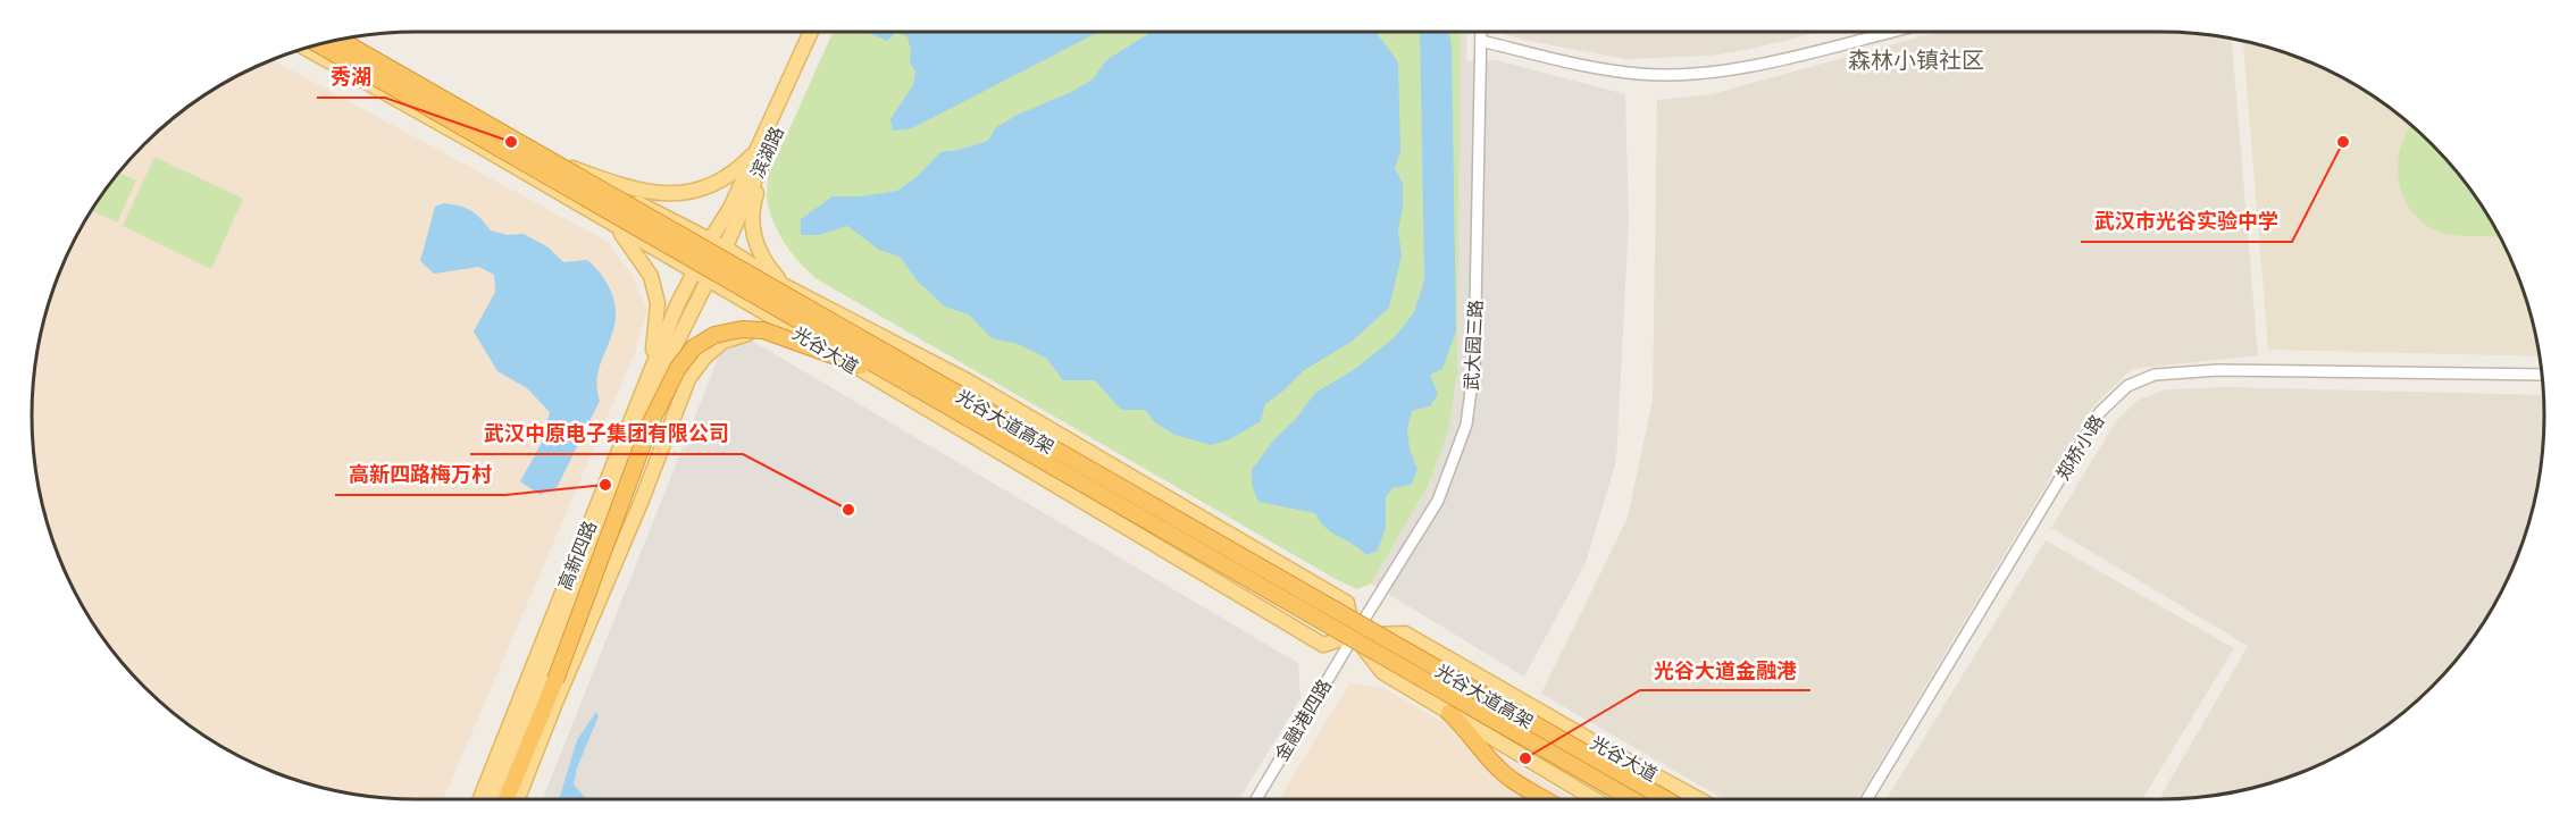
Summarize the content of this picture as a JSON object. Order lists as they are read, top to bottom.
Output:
{
  "streets": {
    "highway": ["光谷大道高架"],
    "main road": ["滨湖路", "光谷大道", "高新四路"],
    "street": ["武大园三路", "郑桥小路", "金融港四路"]
  },
  "crossings": [
    ["滨湖路", "光谷大道"],
    ["滨湖路", "高新四路"],
    ["武大园三路", "光谷大道"],
    ["武大园三路", "金融港四路"],
    ["光谷大道", "高新四路"],
    ["光谷大道", "金融港四路"]
  ],
  "districts": ["森林小镇社区"],
  "places": [
    "秀湖",
    "武汉市光谷实验中学",
    "高新四路梅万村",
    "武汉中原电子集团有限公司",
    "光谷大道金融港"
  ]
}
